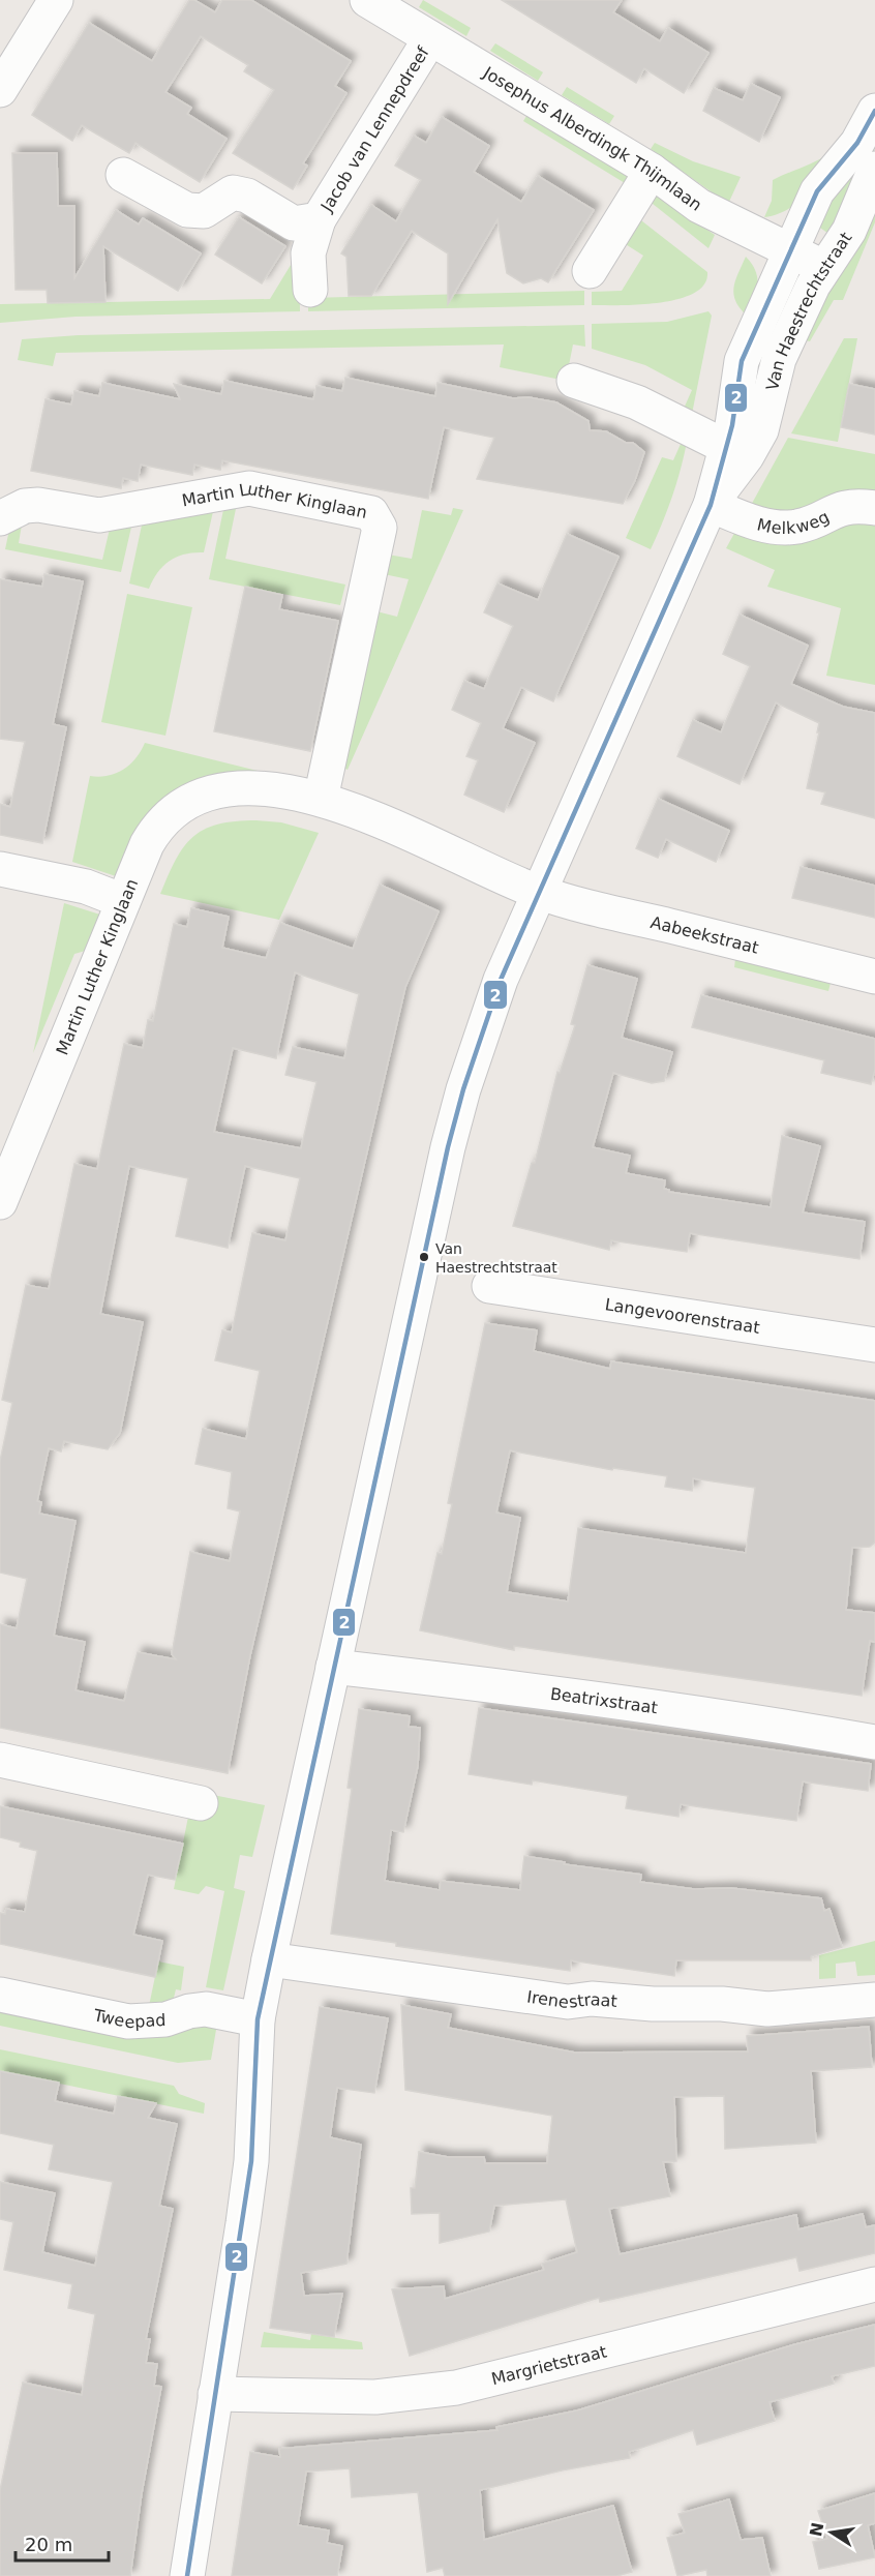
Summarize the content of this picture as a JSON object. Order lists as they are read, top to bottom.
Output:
{
  "streets": {
    "street": [
      "Jacob van Lennepdreef",
      "Josephus Alberdingk Thijmlaan",
      "Van Haestrechtstraat",
      "Martin Luther Kinglaan",
      "Melkweg",
      "Aabeekstraat",
      "Langevoorenstraat",
      "Beatrixstraat",
      "Irenestraat",
      "Tweepad",
      "Margrietstraat"
    ]
  },
  "crossings": [
    ["Jacob van Lennepdreef", "Josephus Alberdingk Thijmlaan"],
    ["Josephus Alberdingk Thijmlaan", "Van Haestrechtstraat"],
    ["Van Haestrechtstraat", "Martin Luther Kinglaan"],
    ["Van Haestrechtstraat", "Melkweg"],
    ["Van Haestrechtstraat", "Aabeekstraat"],
    ["Van Haestrechtstraat", "Beatrixstraat"],
    ["Van Haestrechtstraat", "Irenestraat"],
    ["Van Haestrechtstraat", "Tweepad"],
    ["Van Haestrechtstraat", "Margrietstraat"],
    ["Martin Luther Kinglaan", "Aabeekstraat"]
  ],
  "places": ["Van Haestrechtstraat"],
  "lines": ["transit line 2"],
  "scale_bar": "20 m",
  "north": "left"
}
